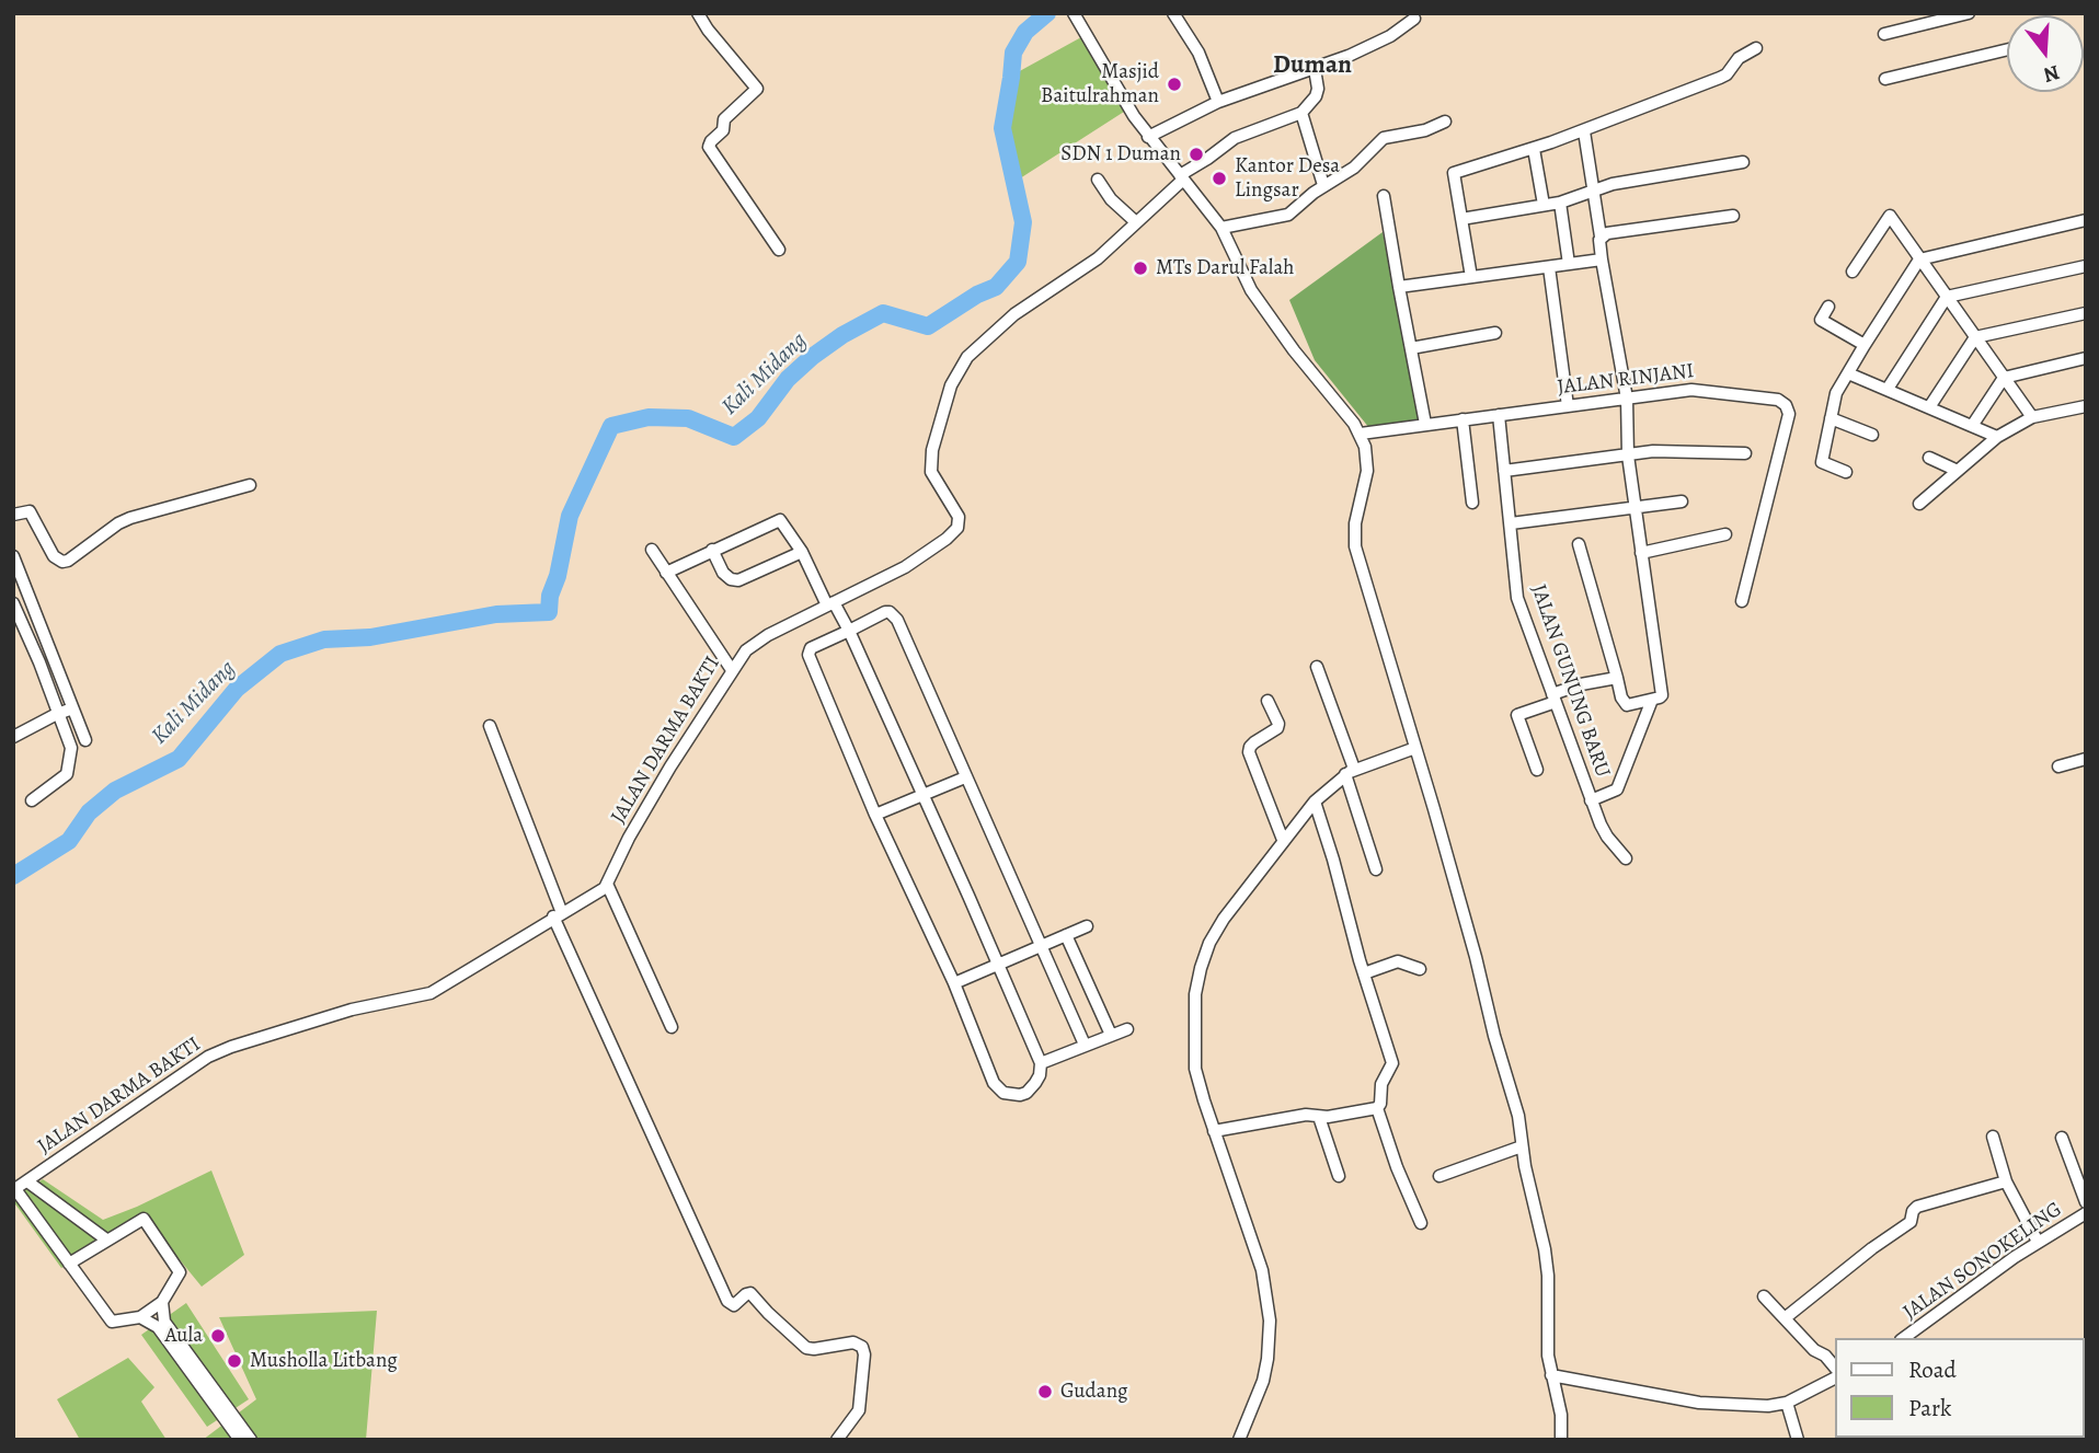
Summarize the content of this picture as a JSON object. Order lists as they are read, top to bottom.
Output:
{
  "streets": {
    "street": [
      "JALAN RINJANI",
      "JALAN GUNUNG BARU",
      "JALAN DARMA BAKTI",
      "JALAN SONOKELING"
    ]
  },
  "crossings": [
    ["JALAN RINJANI", "JALAN GUNUNG BARU"]
  ],
  "districts": ["Duman"],
  "water": ["Kali Midang"],
  "places": [
    "Masjid Baitulrahman",
    "SDN 1 Duman",
    "Kantor Desa Lingsar",
    "MTs Darul Falah",
    "Aula",
    "Musholla Litbang",
    "Gudang"
  ],
  "legend": ["Road", "Park"],
  "north": "bottom"
}
